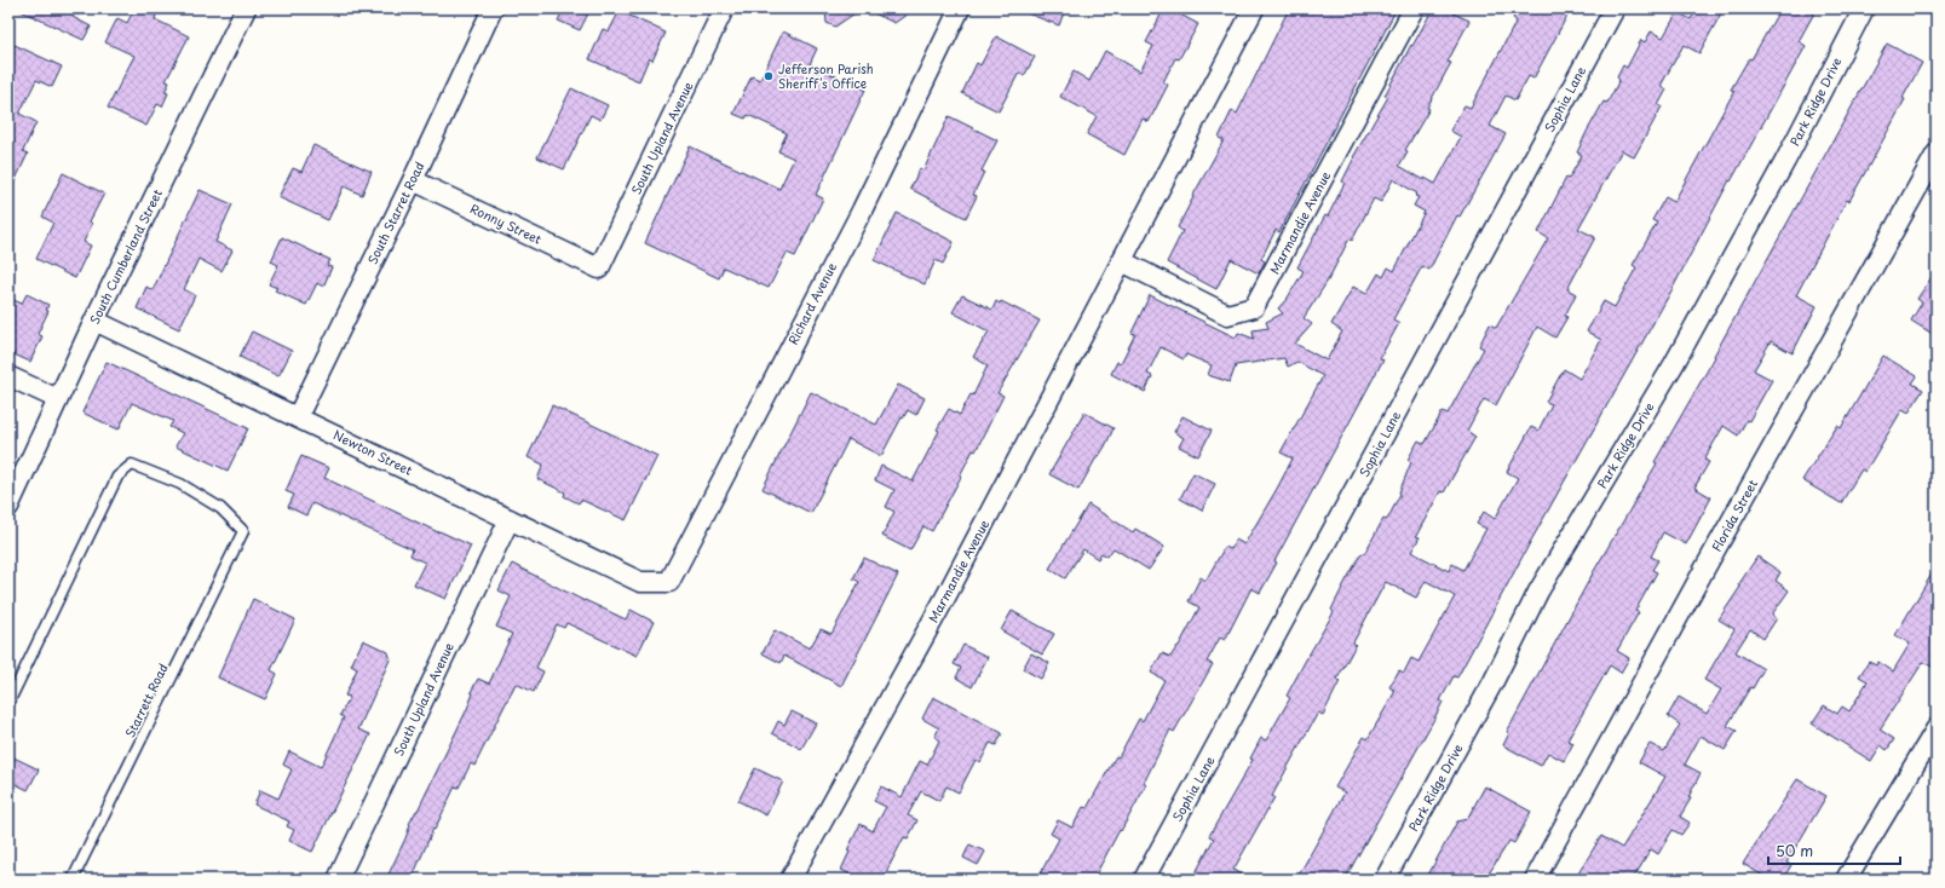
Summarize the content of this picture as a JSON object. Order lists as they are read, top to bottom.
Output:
{
  "streets": {
    "street": [
      "Sophia Lane",
      "Park Ridge Drive",
      "South Upland Avenue",
      "South Starret Road",
      "Marmandie Avenue",
      "Ronny Street",
      "South Cumberland Street",
      "Richard Avenue",
      "Newton Street",
      "Florida Street"
    ],
    "lane": ["Starrett Road"]
  },
  "crossings": [
    ["South Upland Avenue", "Ronny Street"],
    ["South Upland Avenue", "Newton Street"],
    ["South Starret Road", "Ronny Street"],
    ["South Starret Road", "Newton Street"],
    ["South Cumberland Street", "Newton Street"],
    ["Richard Avenue", "Newton Street"]
  ],
  "places": ["Jefferson Parish Sheriff's Office"],
  "scale_bar": "50 m"
}
